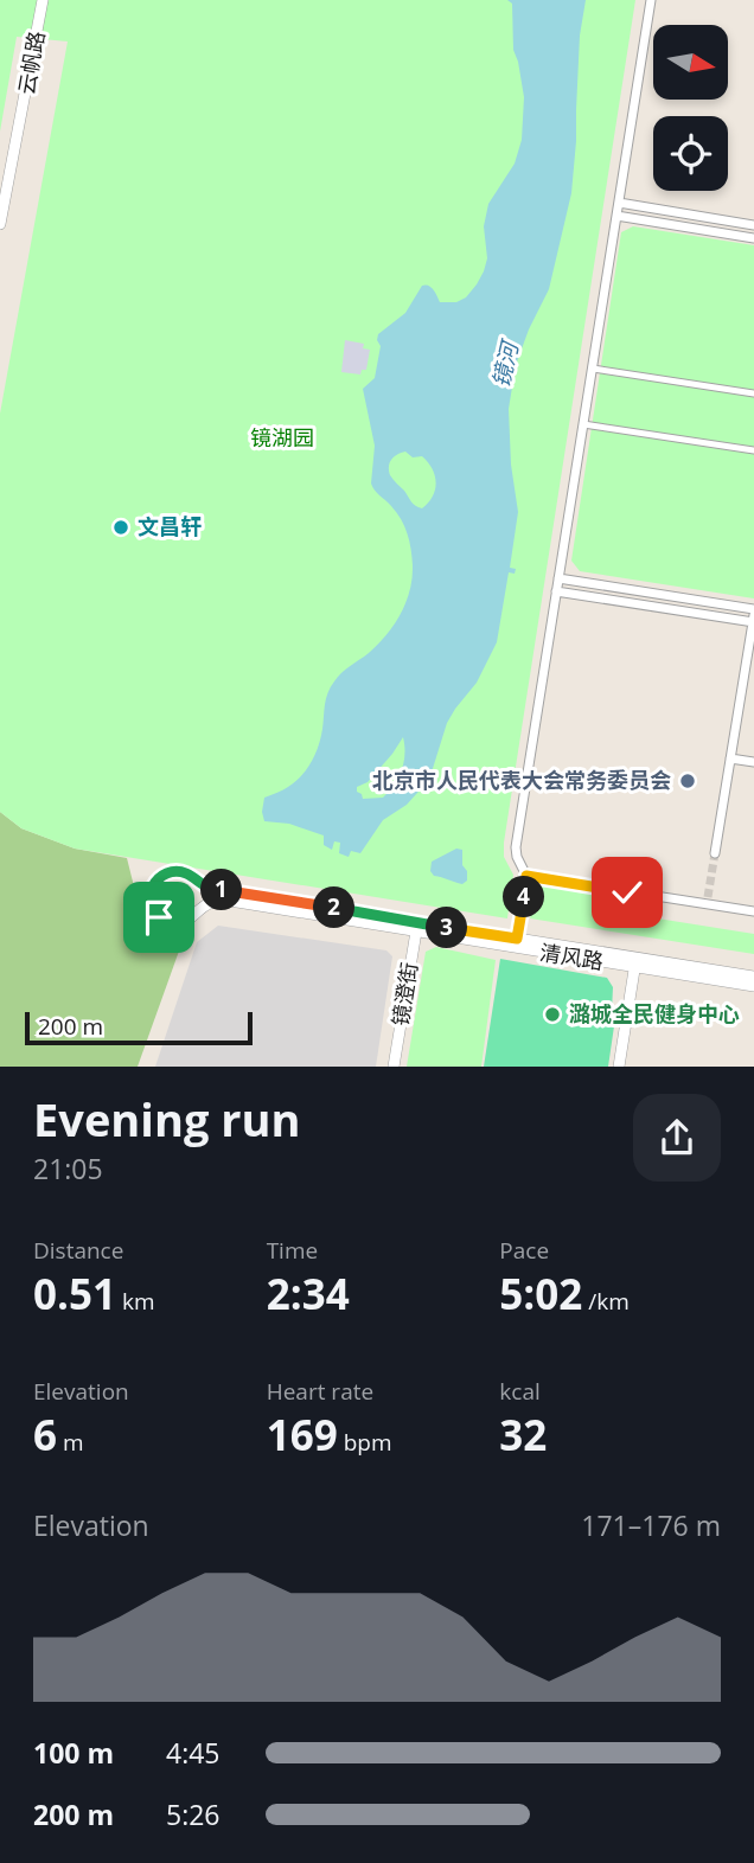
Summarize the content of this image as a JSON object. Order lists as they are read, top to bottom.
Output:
{
  "streets": {
    "street": ["云帆路", "清风路", "镜澄街"]
  },
  "crossings": [
    ["清风路", "镜澄街"]
  ],
  "water": ["镜河"],
  "parks": ["镜湖园"],
  "places": ["文昌轩", "北京市人民代表大会常务委员会", "潞城全民健身中心"],
  "scale_bar": "200 m",
  "north": "right",
  "page": {
    "pins": [
      "1",
      "4",
      "2",
      "3"
    ],
    "scale": "200 m",
    "heading": ["Evening run", "21:05"],
    "stats": [
      ["Distance", "0.51 km"],
      ["Time", "2:34"],
      ["Pace", "5:02 /km"],
      ["Elevation", "6 m"],
      ["Heart rate", "169 bpm"],
      ["kcal", "32"]
    ],
    "chart": ["Elevation", "171–176 m"],
    "list": [
      {
        "name": "100 m",
        "note": "4:45"
      },
      {
        "name": "200 m",
        "note": "5:26"
      }
    ]
  }
}
